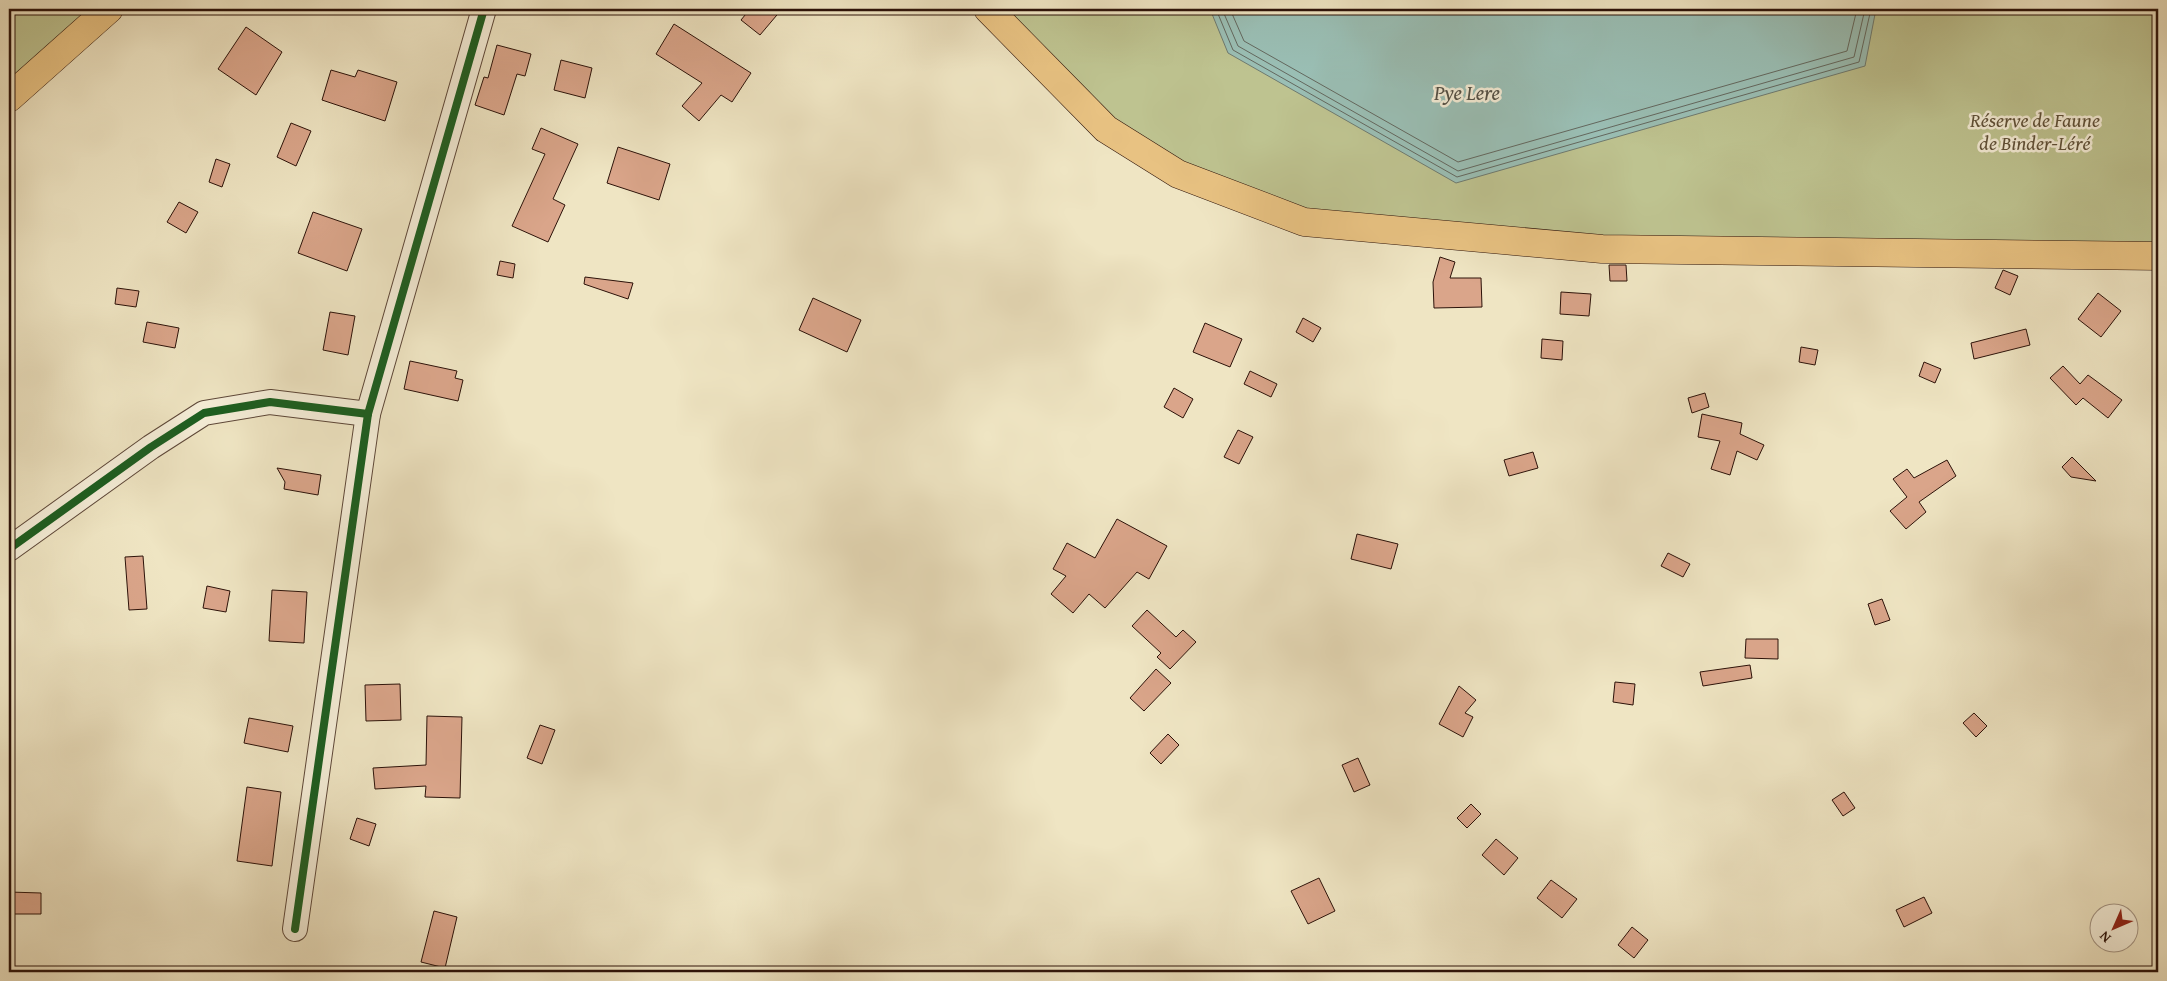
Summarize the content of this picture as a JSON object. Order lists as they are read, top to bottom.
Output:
{
  "water": ["Pye Lere"],
  "parks": ["Réserve de Faune de Binder-Léré"],
  "north": "bottom left"
}
